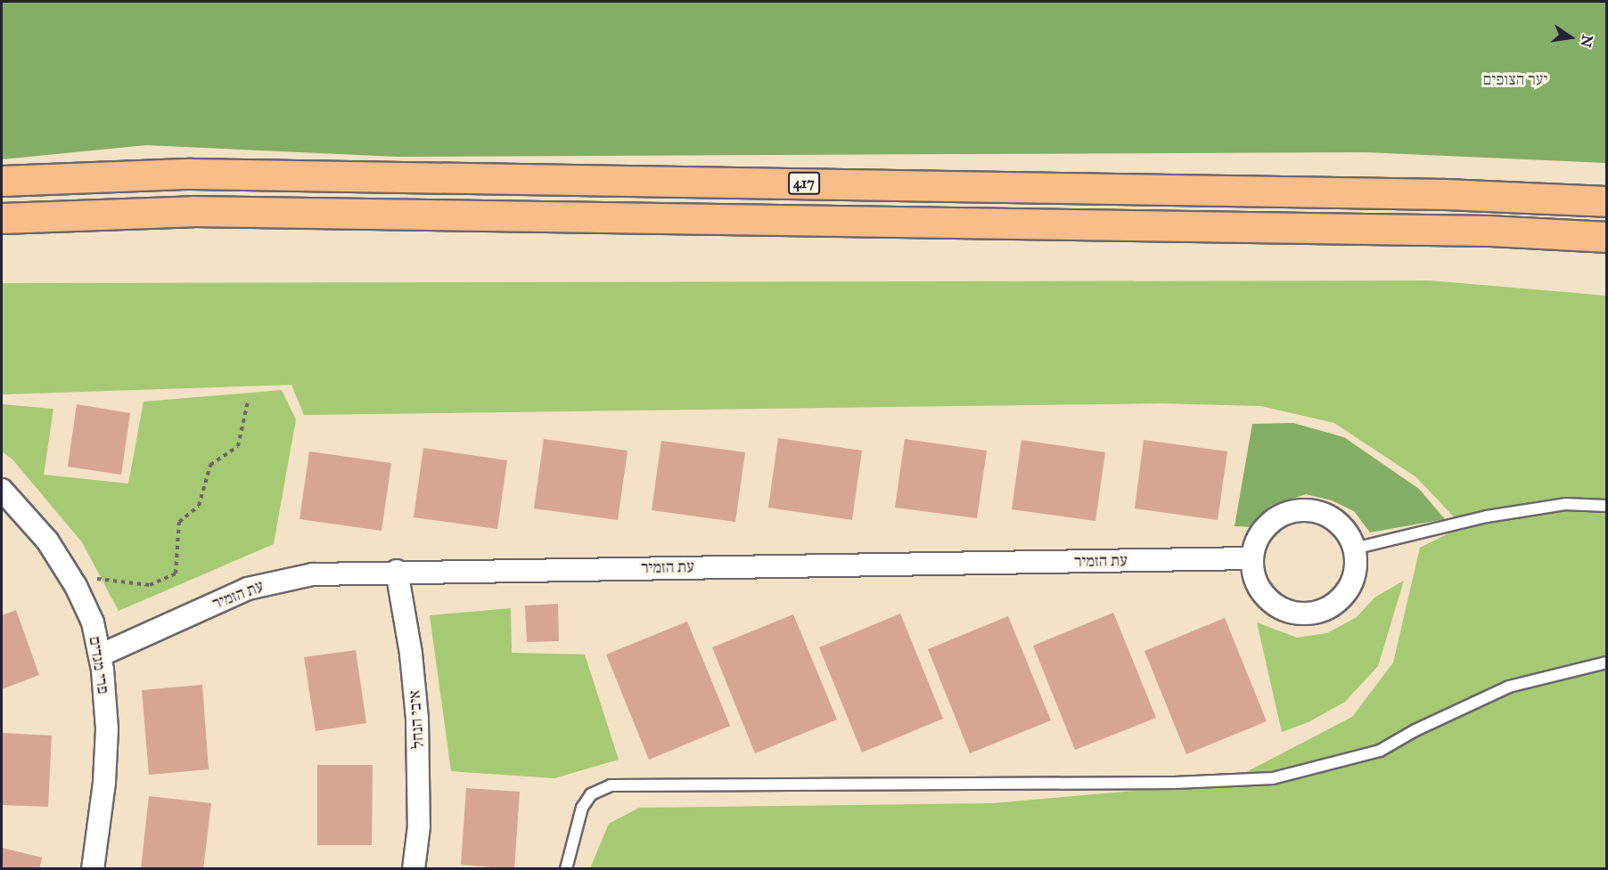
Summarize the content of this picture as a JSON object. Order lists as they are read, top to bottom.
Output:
{
  "streets": {
    "main road": ["417"],
    "street": ["עת הזמיר", "פרי מגדים", "איבי הנחל"]
  },
  "crossings": [
    ["עת הזמיר", "פרי מגדים"],
    ["עת הזמיר", "איבי הנחל"]
  ],
  "parks": ["יער הצופים"],
  "north": "right"
}
